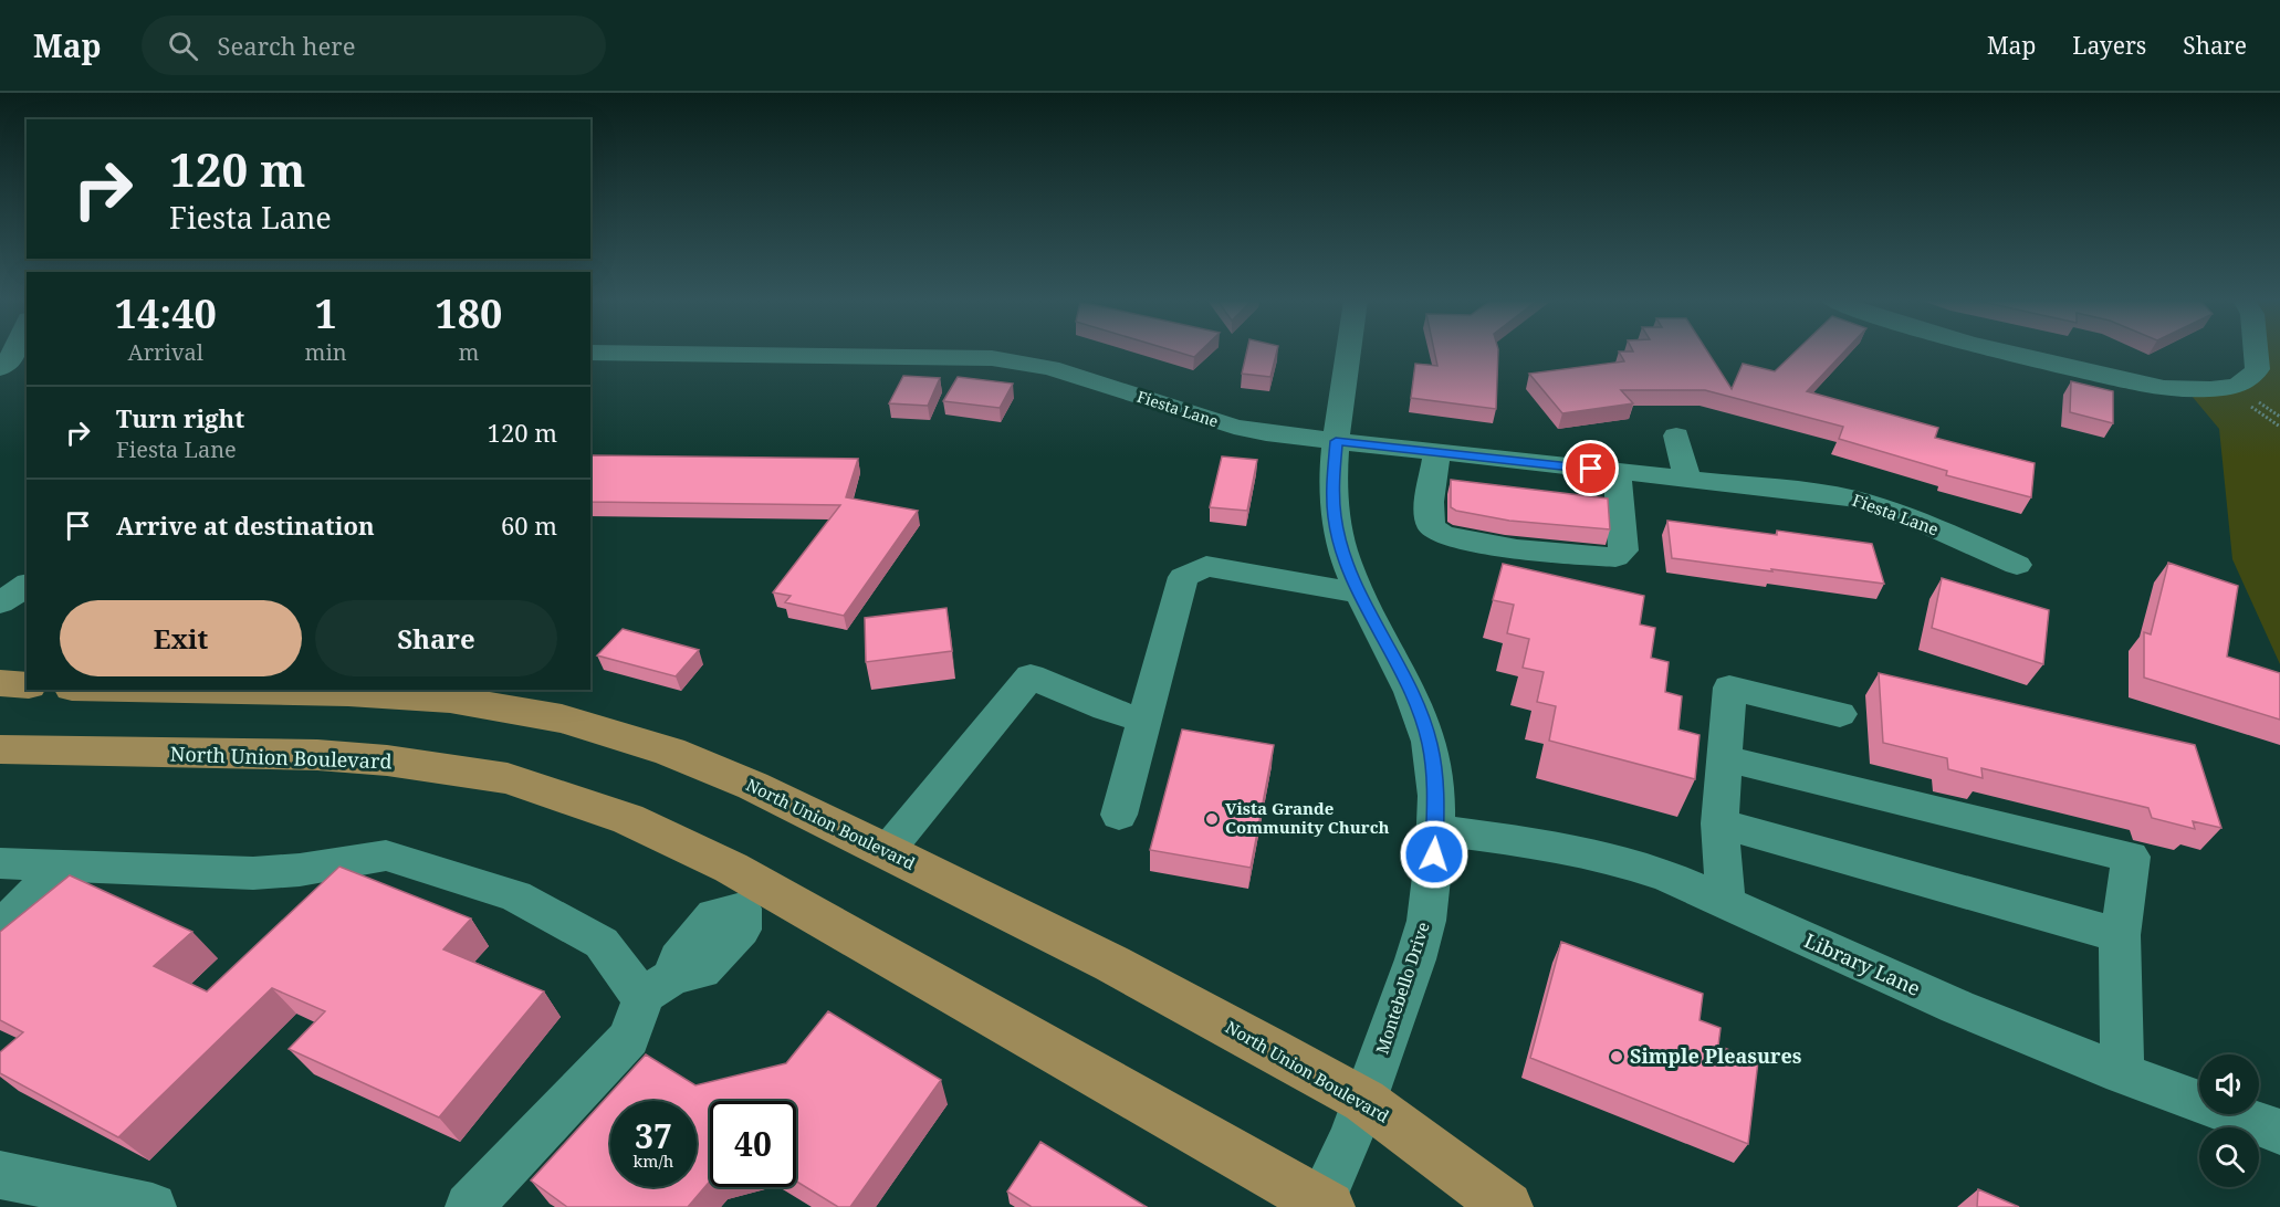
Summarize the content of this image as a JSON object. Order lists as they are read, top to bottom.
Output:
{
  "streets": {
    "main road": ["North Union Boulevard"],
    "street": ["Fiesta Lane", "Library Lane", "Montebello Drive"]
  },
  "crossings": [
    ["Fiesta Lane", "Montebello Drive"],
    ["North Union Boulevard", "Montebello Drive"],
    ["Library Lane", "Montebello Drive"]
  ],
  "places": ["Vista Grande Community Church", "Simple Pleasures"],
  "page": {
    "header": "Map",
    "search": "Search here",
    "nav": ["Map", "Layers", "Share"],
    "turn": ["120 m", "Fiesta Lane"],
    "eta": [
      "14:40",
      "Arrival",
      "1",
      "min",
      "180",
      "m"
    ],
    "list": [
      {
        "name": "Turn right",
        "note": "Fiesta Lane",
        "value": "120 m"
      },
      {
        "name": "Arrive at destination",
        "value": "60 m"
      }
    ],
    "buttons": ["Exit", "Share"],
    "speed": "37 km/h",
    "limit": "40"
  }
}
